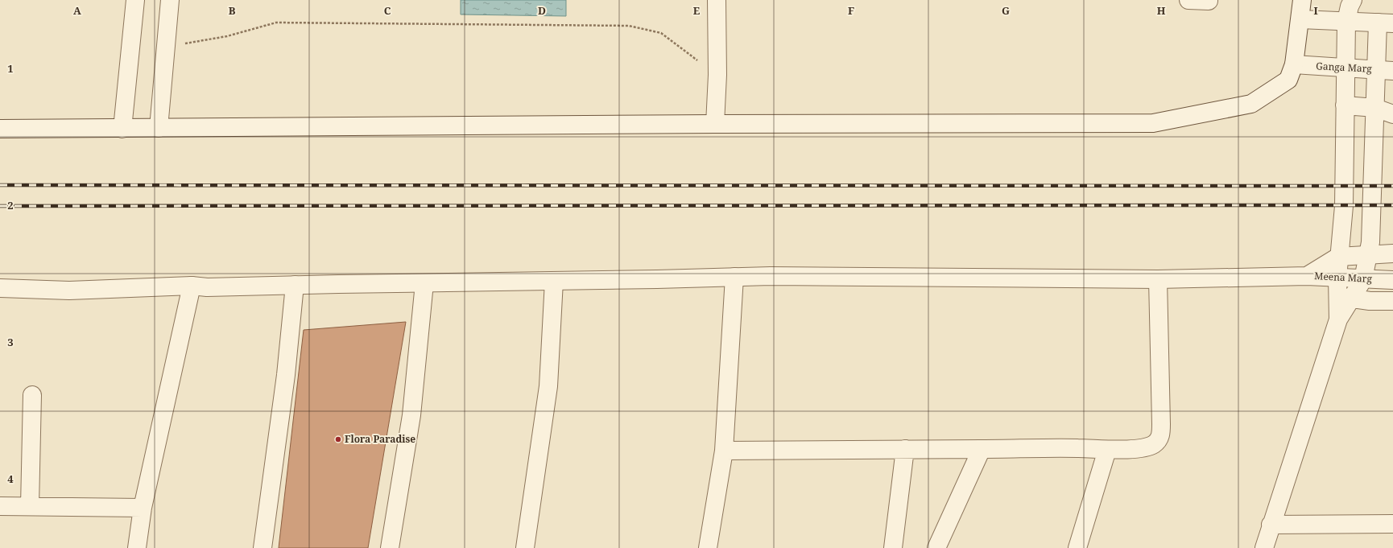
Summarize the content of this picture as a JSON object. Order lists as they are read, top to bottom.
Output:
{
  "streets": {
    "street": ["Ganga Marg", "Meena Marg"]
  },
  "places": ["Flora Paradise"],
  "grid": {
    "columns": [
      "A",
      "B",
      "C",
      "D",
      "E",
      "F",
      "G",
      "H",
      "I"
    ],
    "rows": [
      "1",
      "2",
      "3",
      "4"
    ]
  }
}
